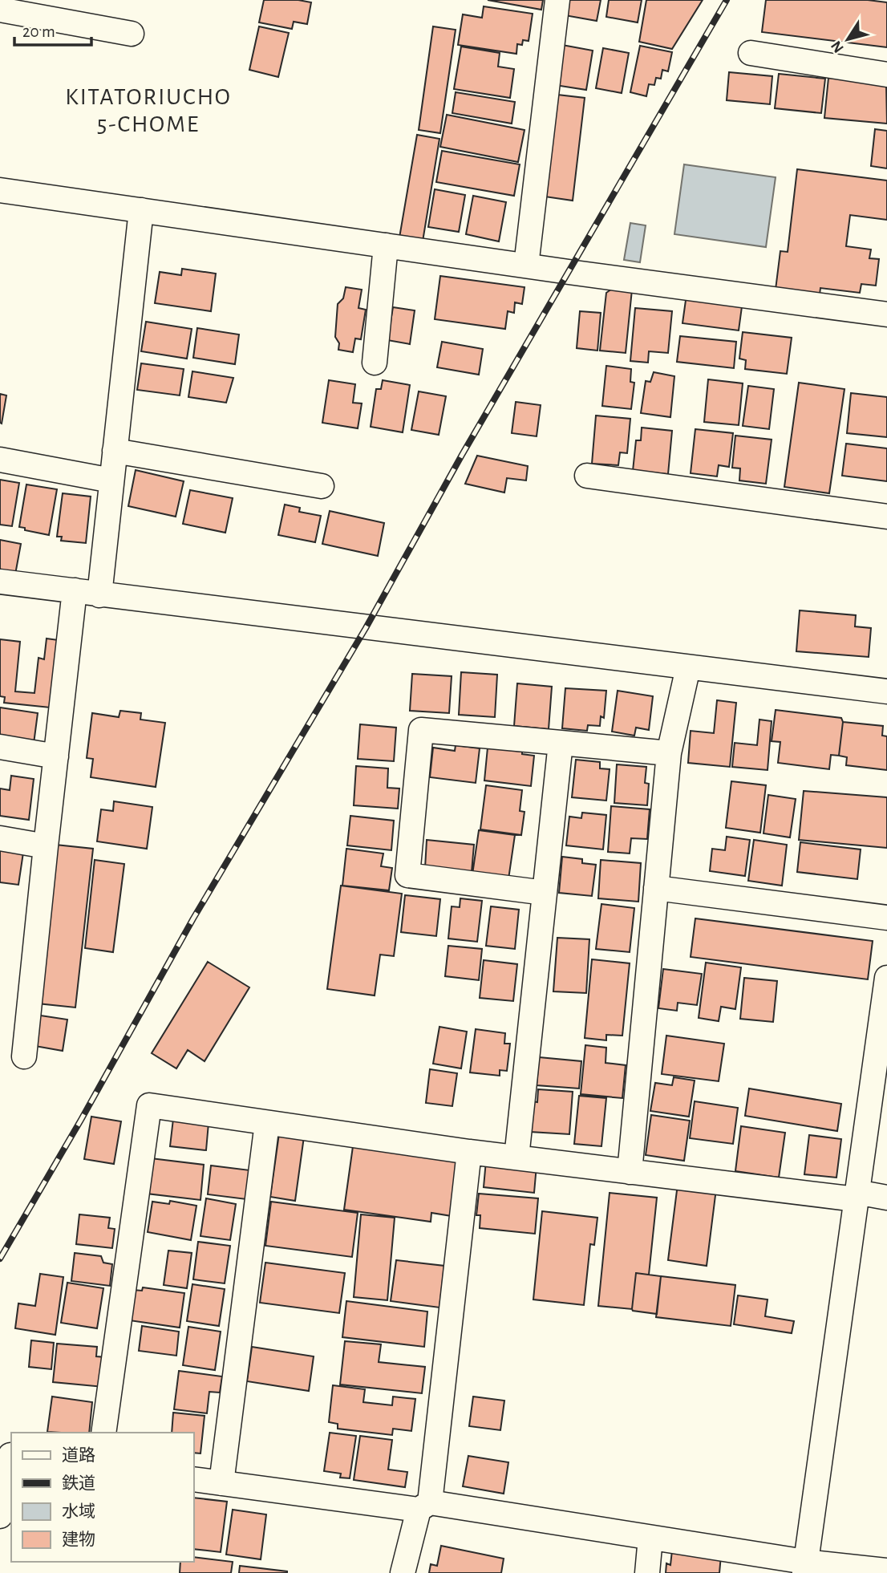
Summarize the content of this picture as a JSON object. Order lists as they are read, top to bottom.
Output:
{
  "districts": ["KITATORIUCHO 5-CHOME"],
  "legend": [
    "道路",
    "鉄道",
    "水域",
    "建物"
  ],
  "scale_bar": "20 m",
  "north": "bottom left"
}
